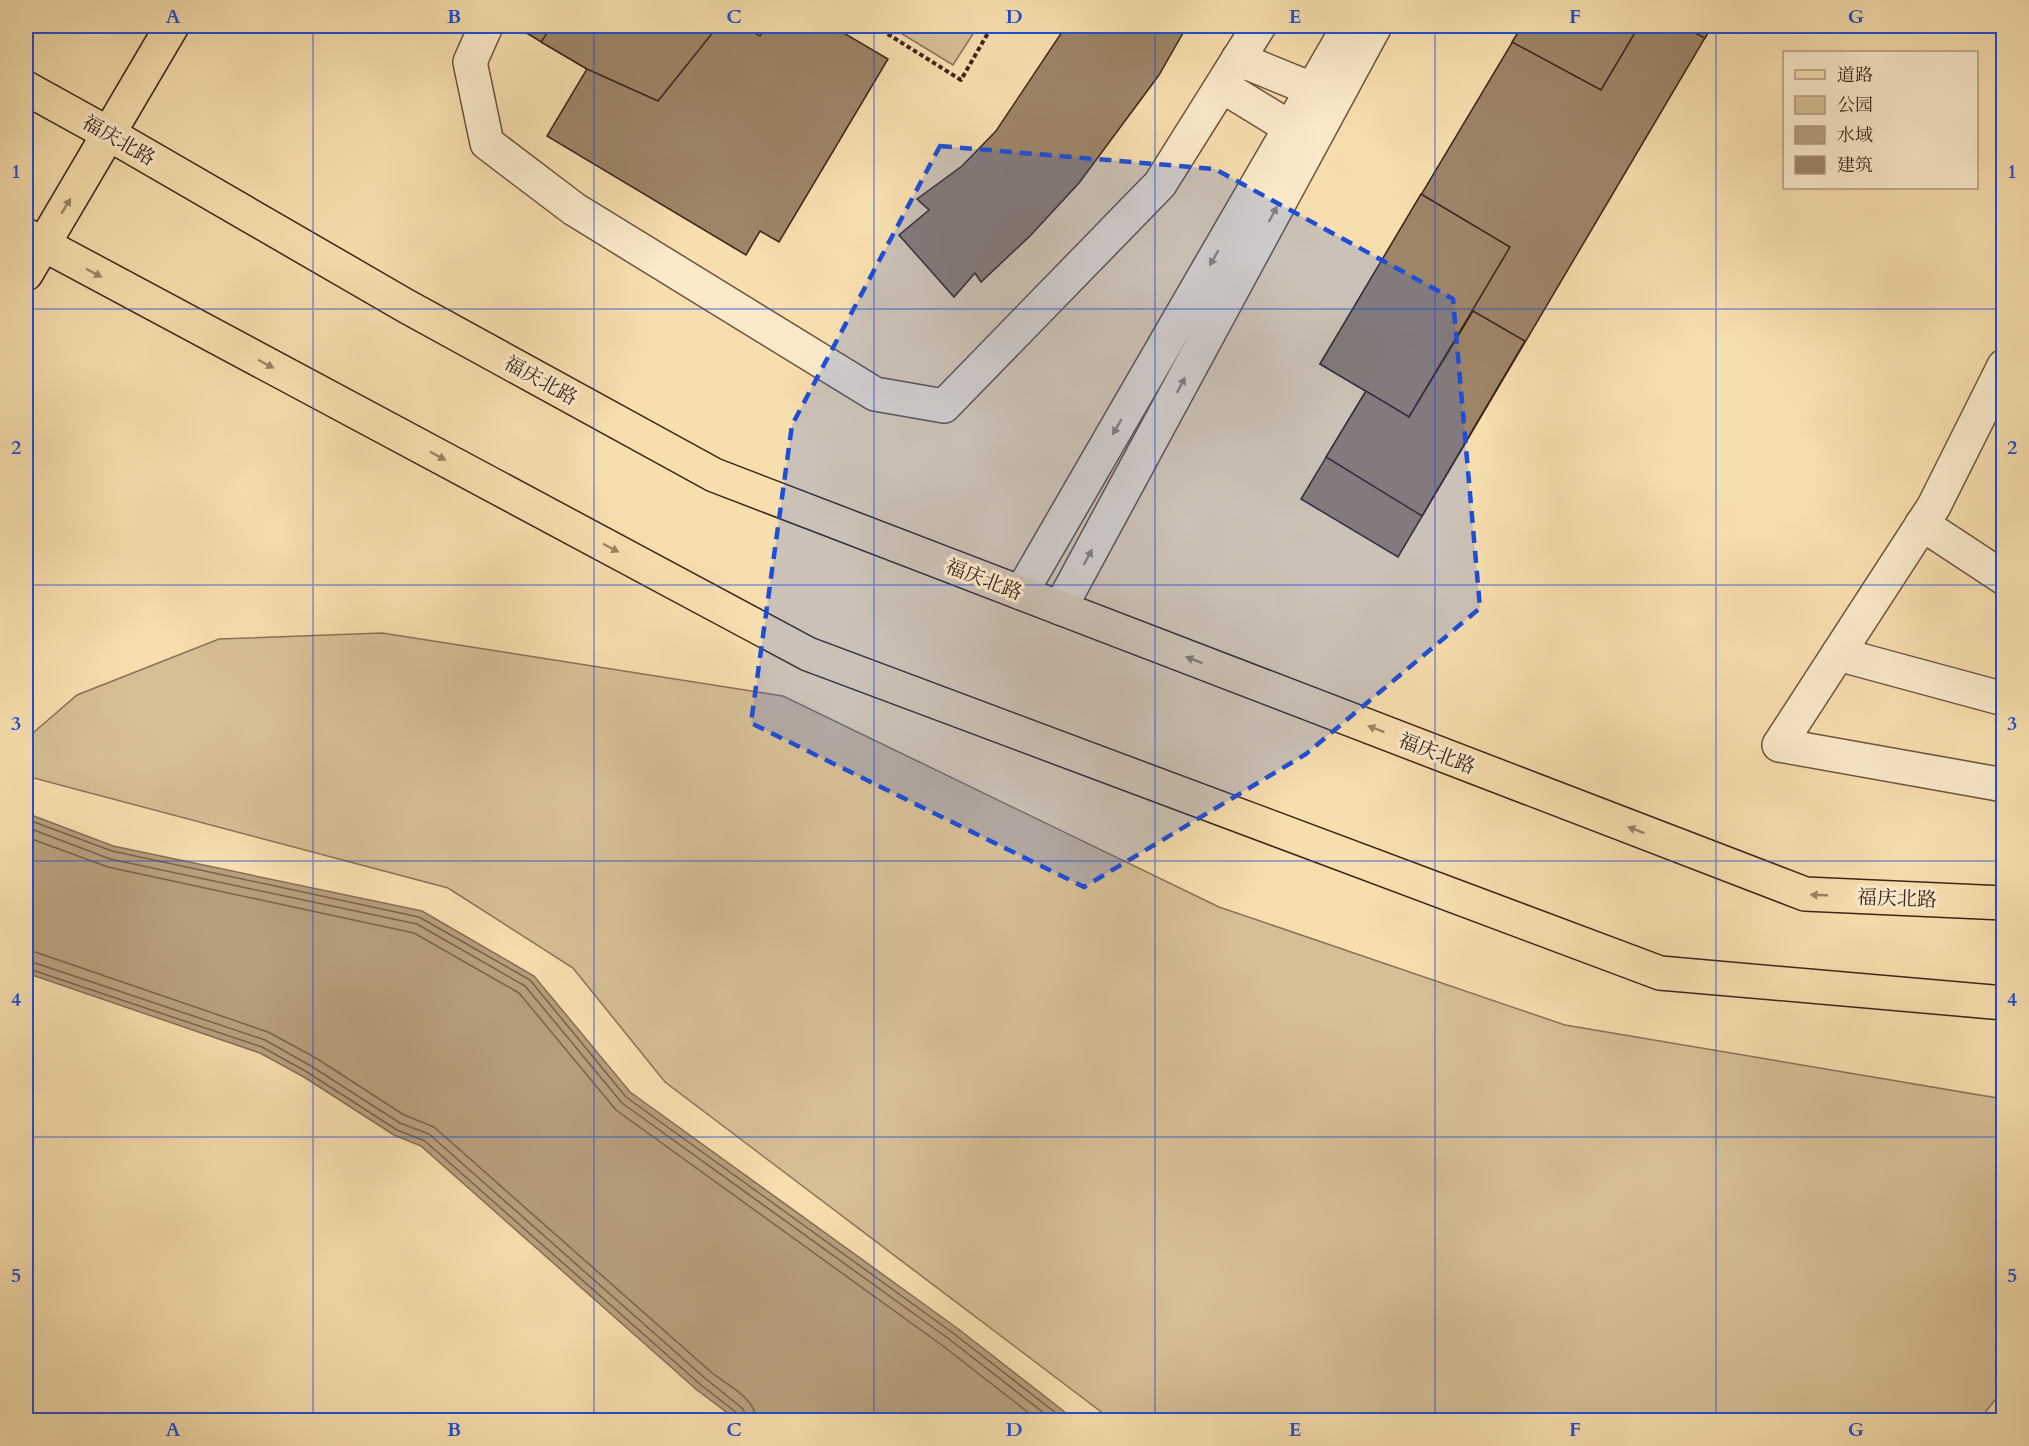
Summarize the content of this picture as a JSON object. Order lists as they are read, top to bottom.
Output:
{
  "streets": {
    "main road": ["福庆北路"]
  },
  "legend": [
    "道路",
    "公园",
    "水域",
    "建筑"
  ],
  "grid": {
    "columns": [
      "A",
      "B",
      "C",
      "D",
      "E",
      "F",
      "G"
    ],
    "rows": [
      "1",
      "2",
      "3",
      "4",
      "5"
    ]
  }
}
